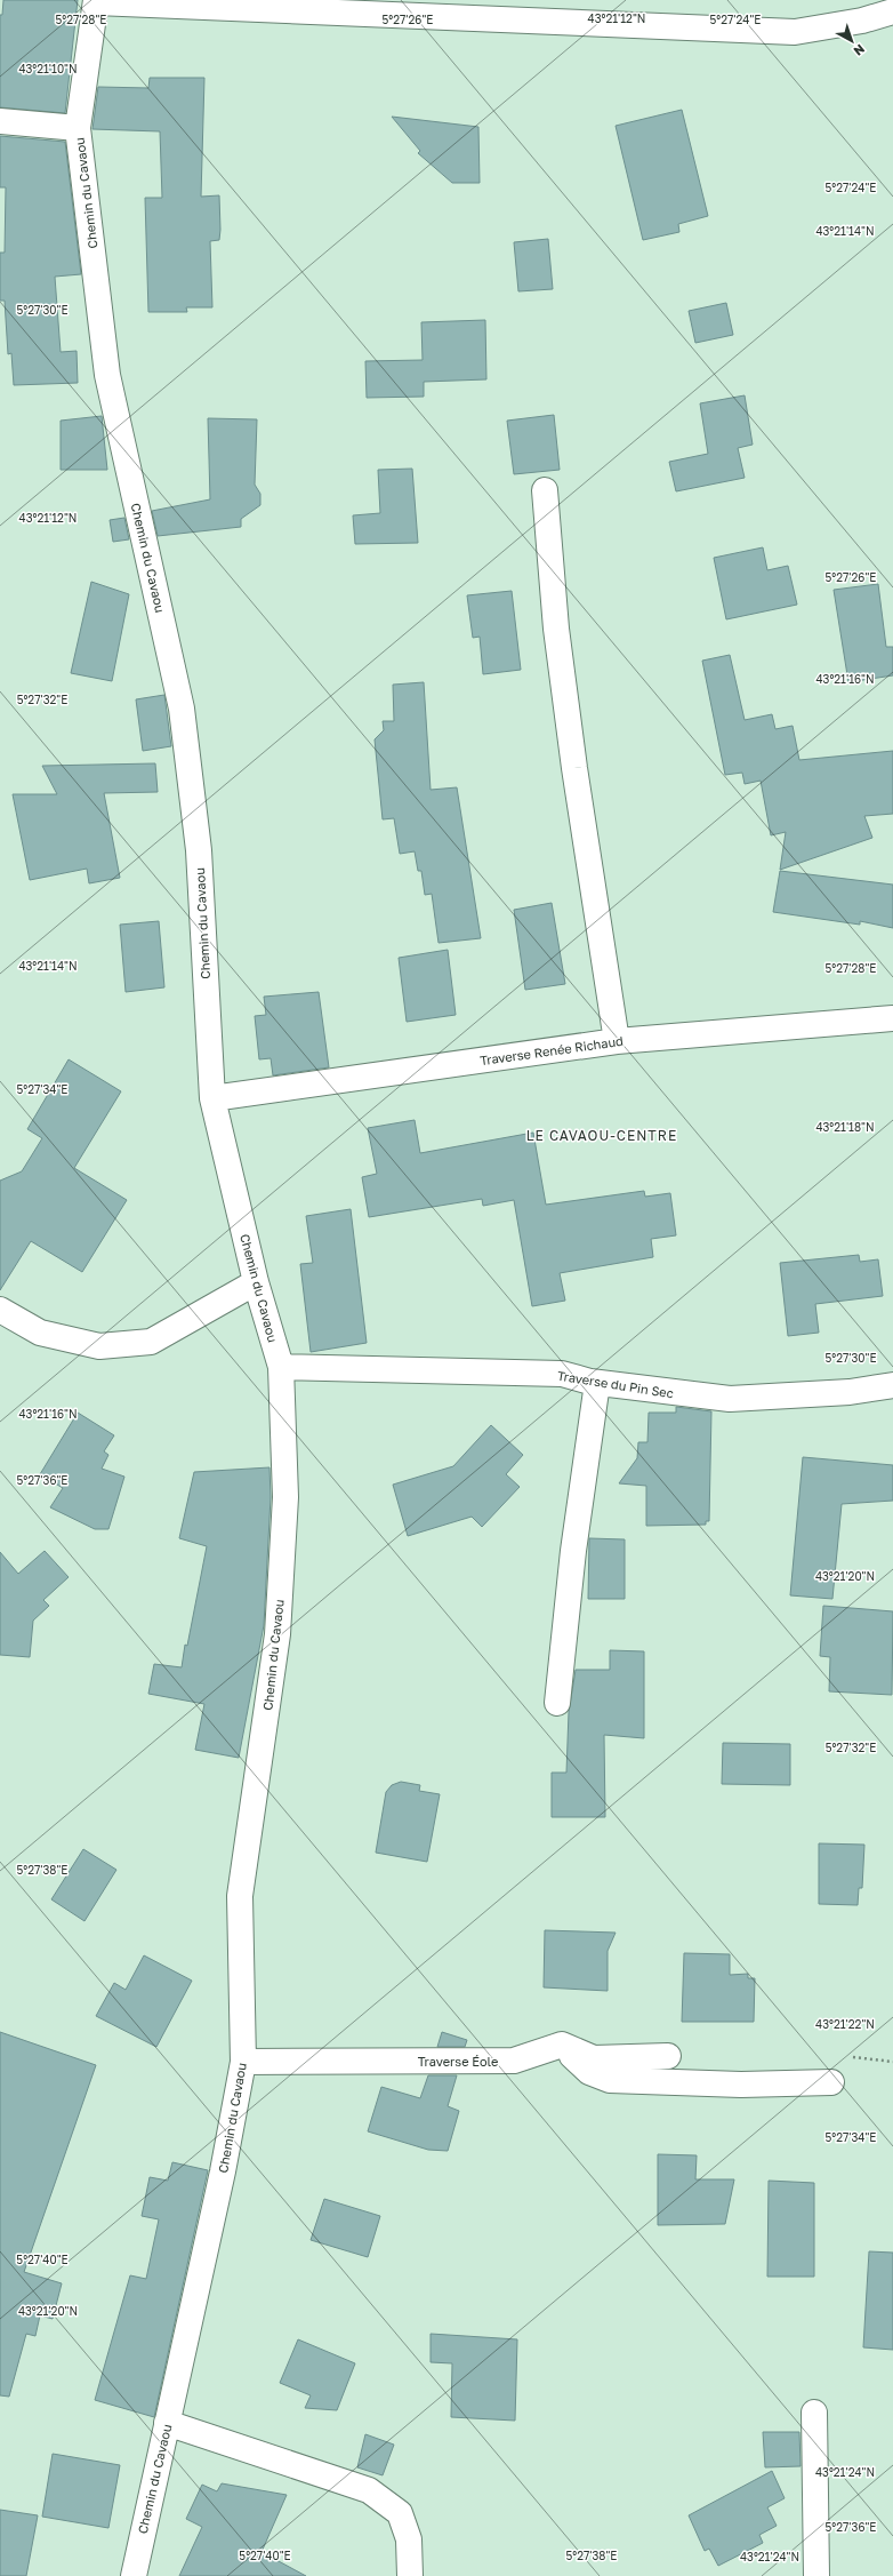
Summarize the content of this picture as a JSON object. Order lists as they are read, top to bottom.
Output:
{
  "streets": {
    "street": [
      "Chemin du Cavaou",
      "Traverse Renée Richaud",
      "Traverse du Pin Sec",
      "Traverse Éole"
    ]
  },
  "crossings": [
    ["Chemin du Cavaou", "Traverse Renée Richaud"],
    ["Chemin du Cavaou", "Traverse du Pin Sec"],
    ["Chemin du Cavaou", "Traverse Éole"]
  ],
  "districts": ["LE CAVAOU-CENTRE"],
  "north": "bottom right",
  "coordinates": [
    "43°21'12\"N",
    "5°27'24\"E",
    "5°27'28\"E",
    "5°27'26\"E",
    "43°21'10\"N",
    "43°21'14\"N",
    "5°27'30\"E",
    "43°21'16\"N",
    "5°27'32\"E",
    "5°27'34\"E",
    "43°21'18\"N",
    "5°27'36\"E",
    "43°21'20\"N",
    "5°27'38\"E",
    "43°21'22\"N",
    "5°27'40\"E",
    "43°21'24\"N"
  ]
}
